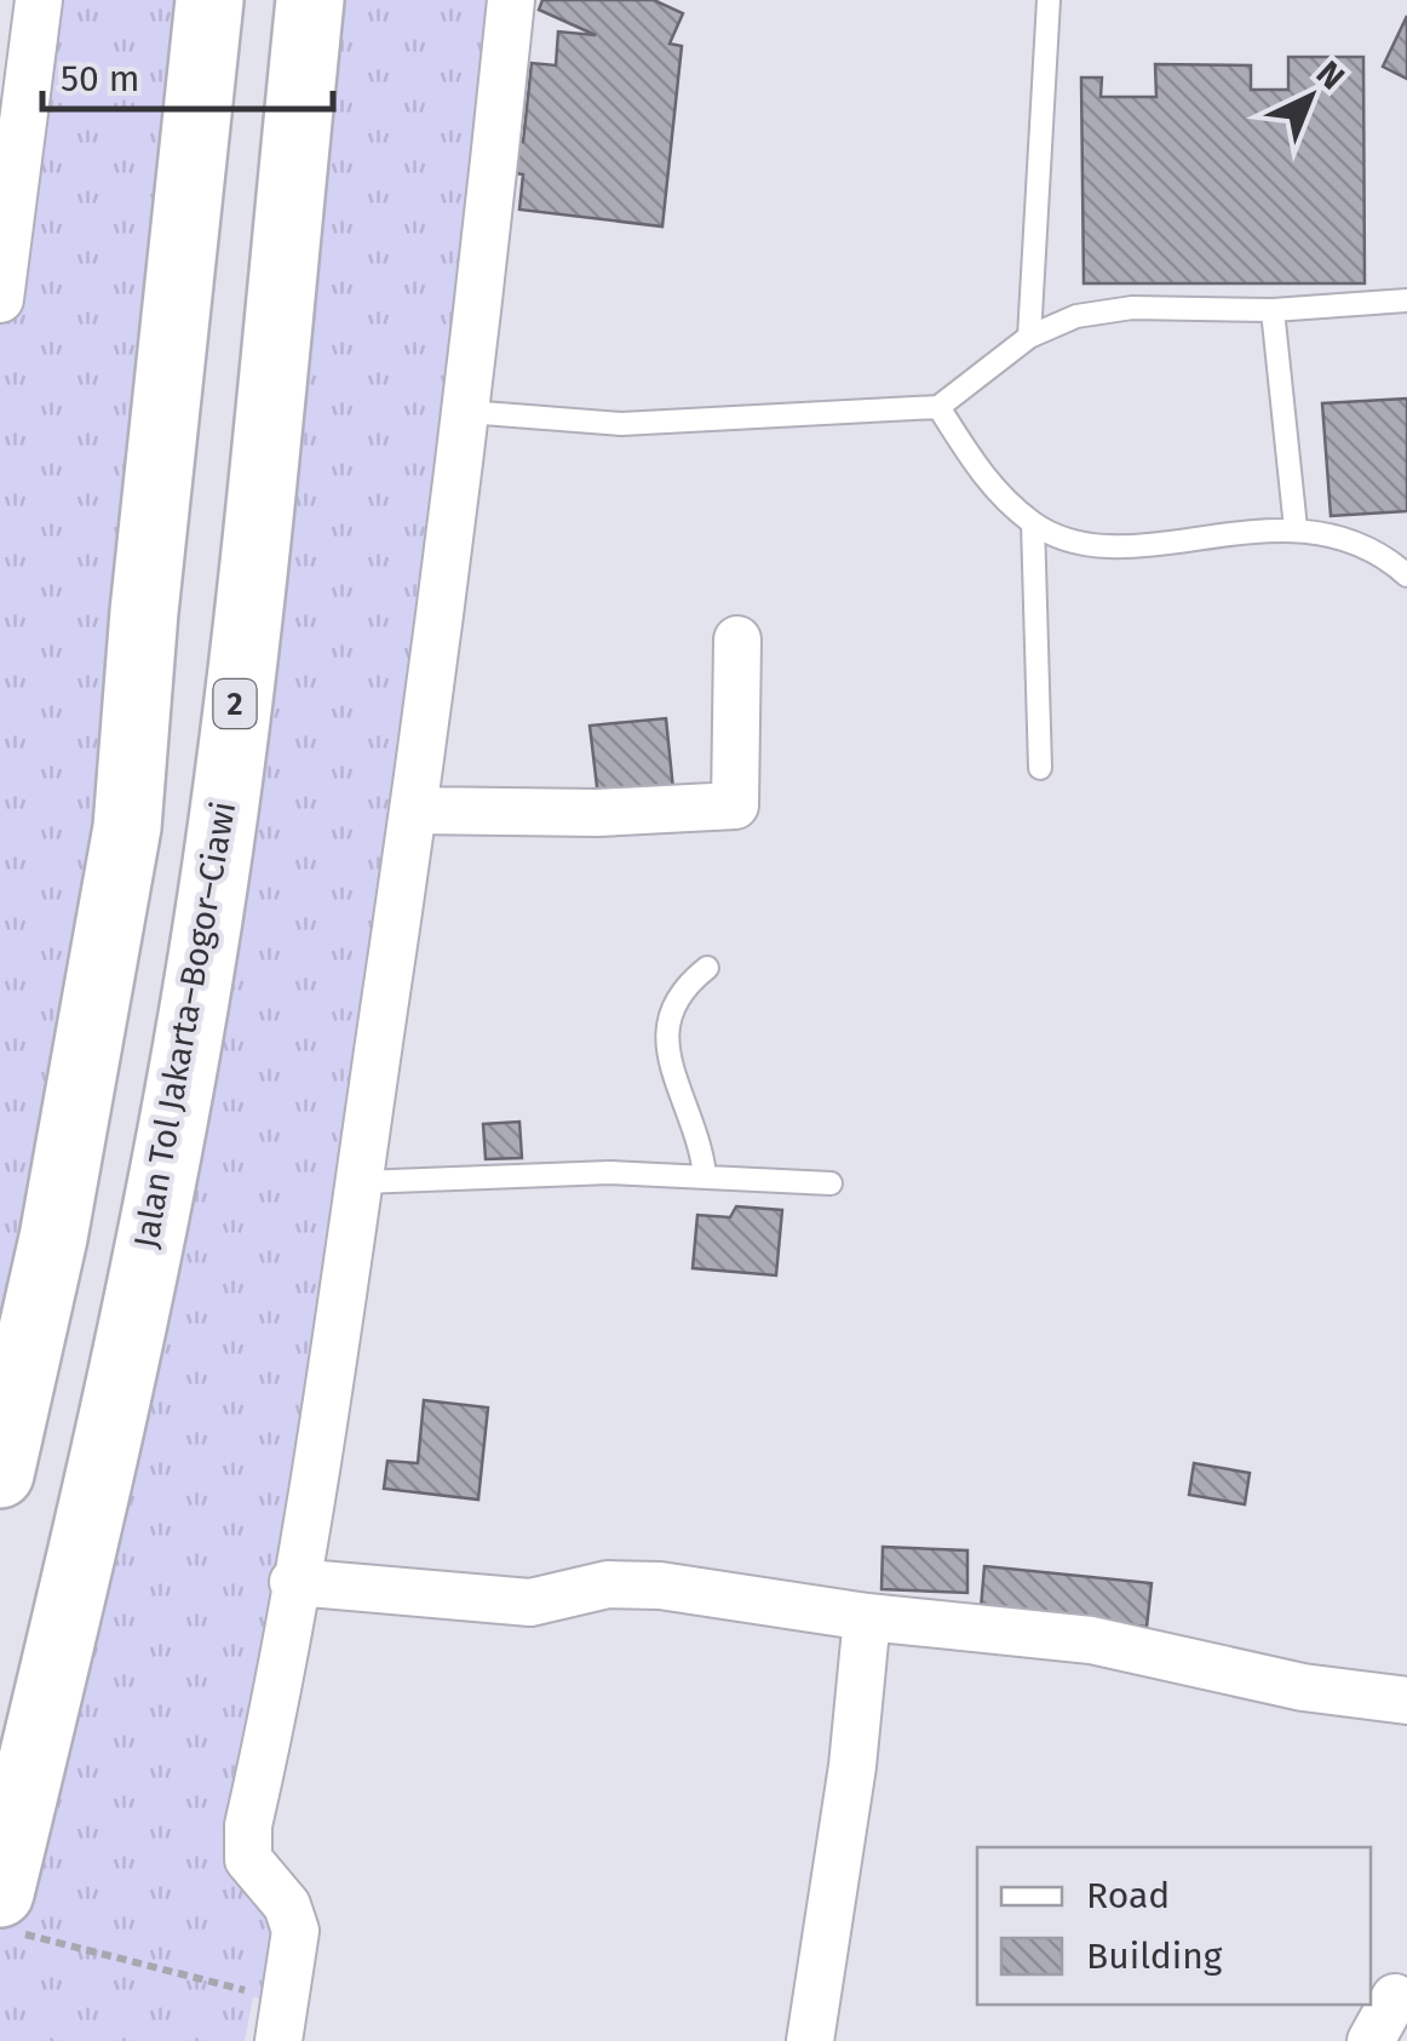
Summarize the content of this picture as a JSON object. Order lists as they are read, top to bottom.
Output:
{
  "streets": {
    "highway": ["2", "Jalan Tol Jakarta–Bogor–Ciawi"]
  },
  "legend": ["Road", "Building"],
  "scale_bar": "50 m",
  "north": "top right"
}
